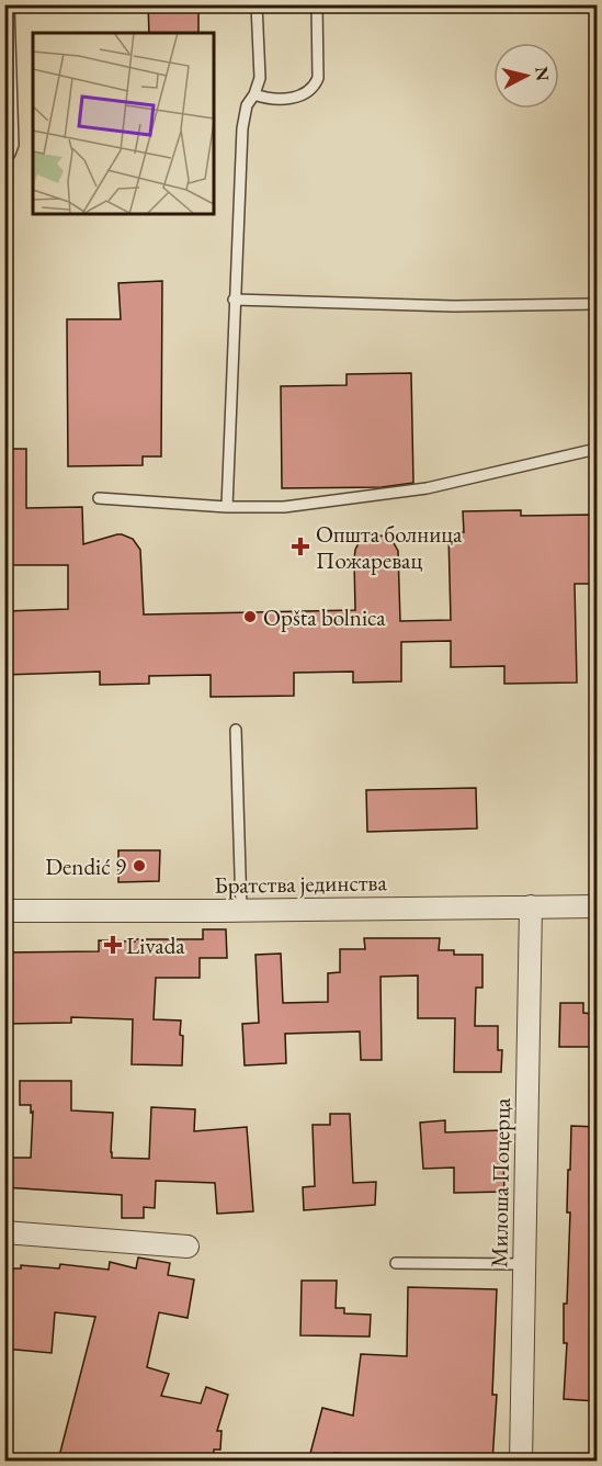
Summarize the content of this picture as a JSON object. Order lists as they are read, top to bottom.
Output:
{
  "streets": {
    "street": ["Братства јединства", "Милоша Поцерца"]
  },
  "crossings": [
    ["Братства јединства", "Милоша Поцерца"]
  ],
  "places": {
    "health": ["Општа болница Пожаревац", "Livada"],
    "other": ["Opšta bolnica", "Dendić 9"]
  },
  "north": "right"
}
